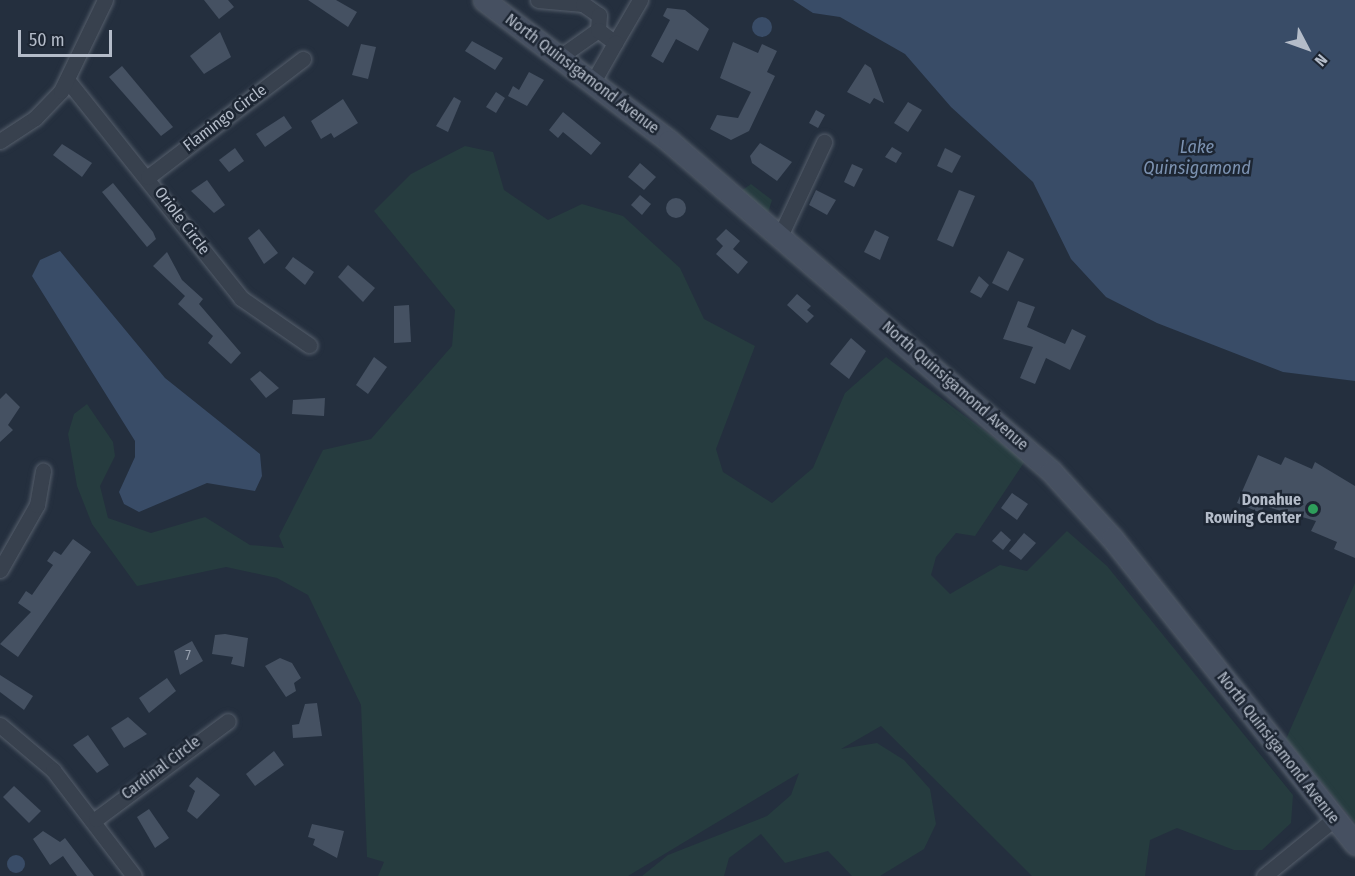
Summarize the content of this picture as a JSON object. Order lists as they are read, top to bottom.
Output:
{
  "streets": {
    "main road": ["North Quinsigamond Avenue"],
    "street": ["Flamingo Circle", "Oriole Circle", "Cardinal Circle"]
  },
  "crossings": [
    ["Flamingo Circle", "Oriole Circle"]
  ],
  "water": ["Lake Quinsigamond"],
  "places": ["Donahue Rowing Center"],
  "house_numbers": ["7"],
  "scale_bar": "50 m",
  "north": "bottom right"
}
